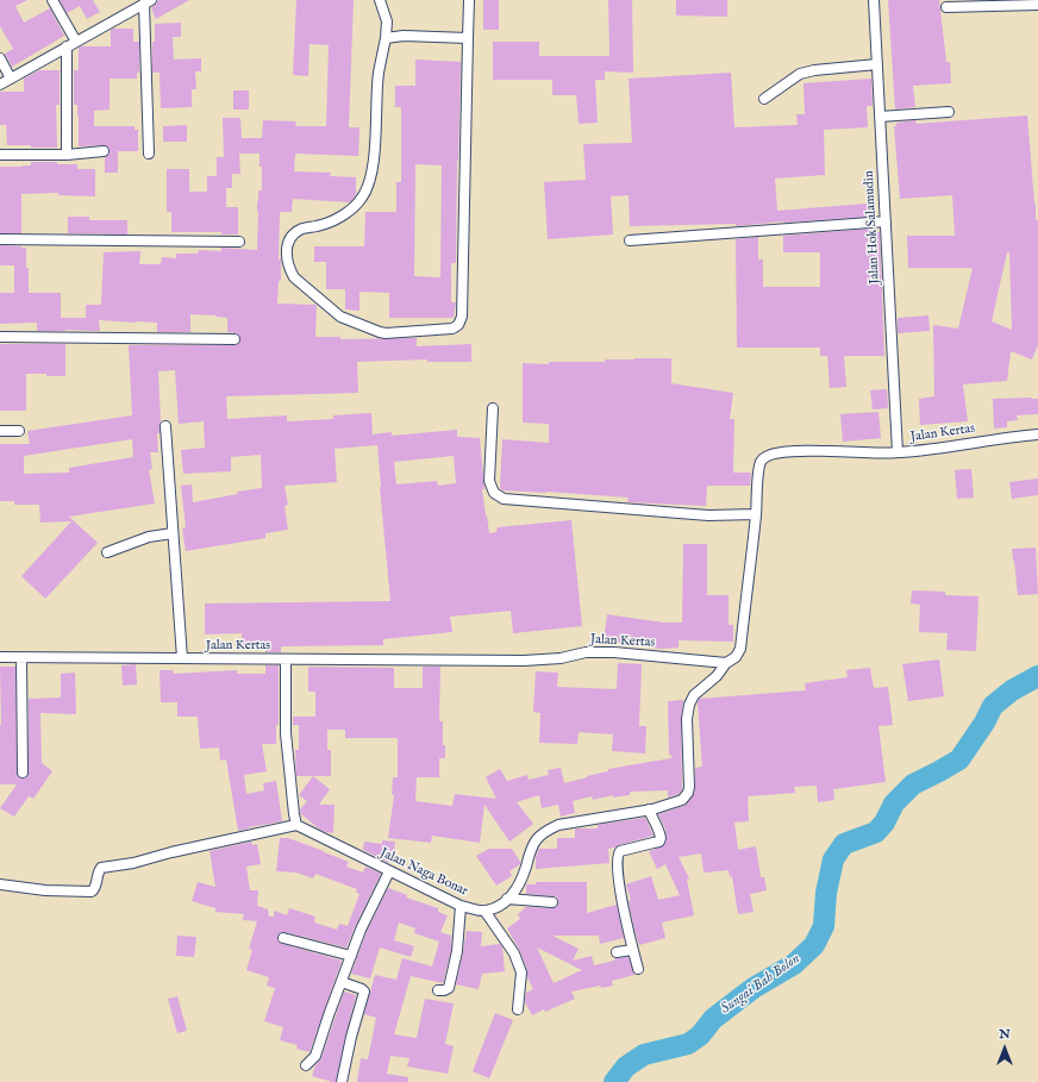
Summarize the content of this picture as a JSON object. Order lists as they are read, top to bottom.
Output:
{
  "streets": {
    "street": ["Jalan Hok Salamudin", "Jalan Kertas", "Jalan Naga Bonar"]
  },
  "crossings": [
    ["Jalan Hok Salamudin", "Jalan Kertas"]
  ],
  "water": ["Sungai Bah Bolon"],
  "north": "top"
}
